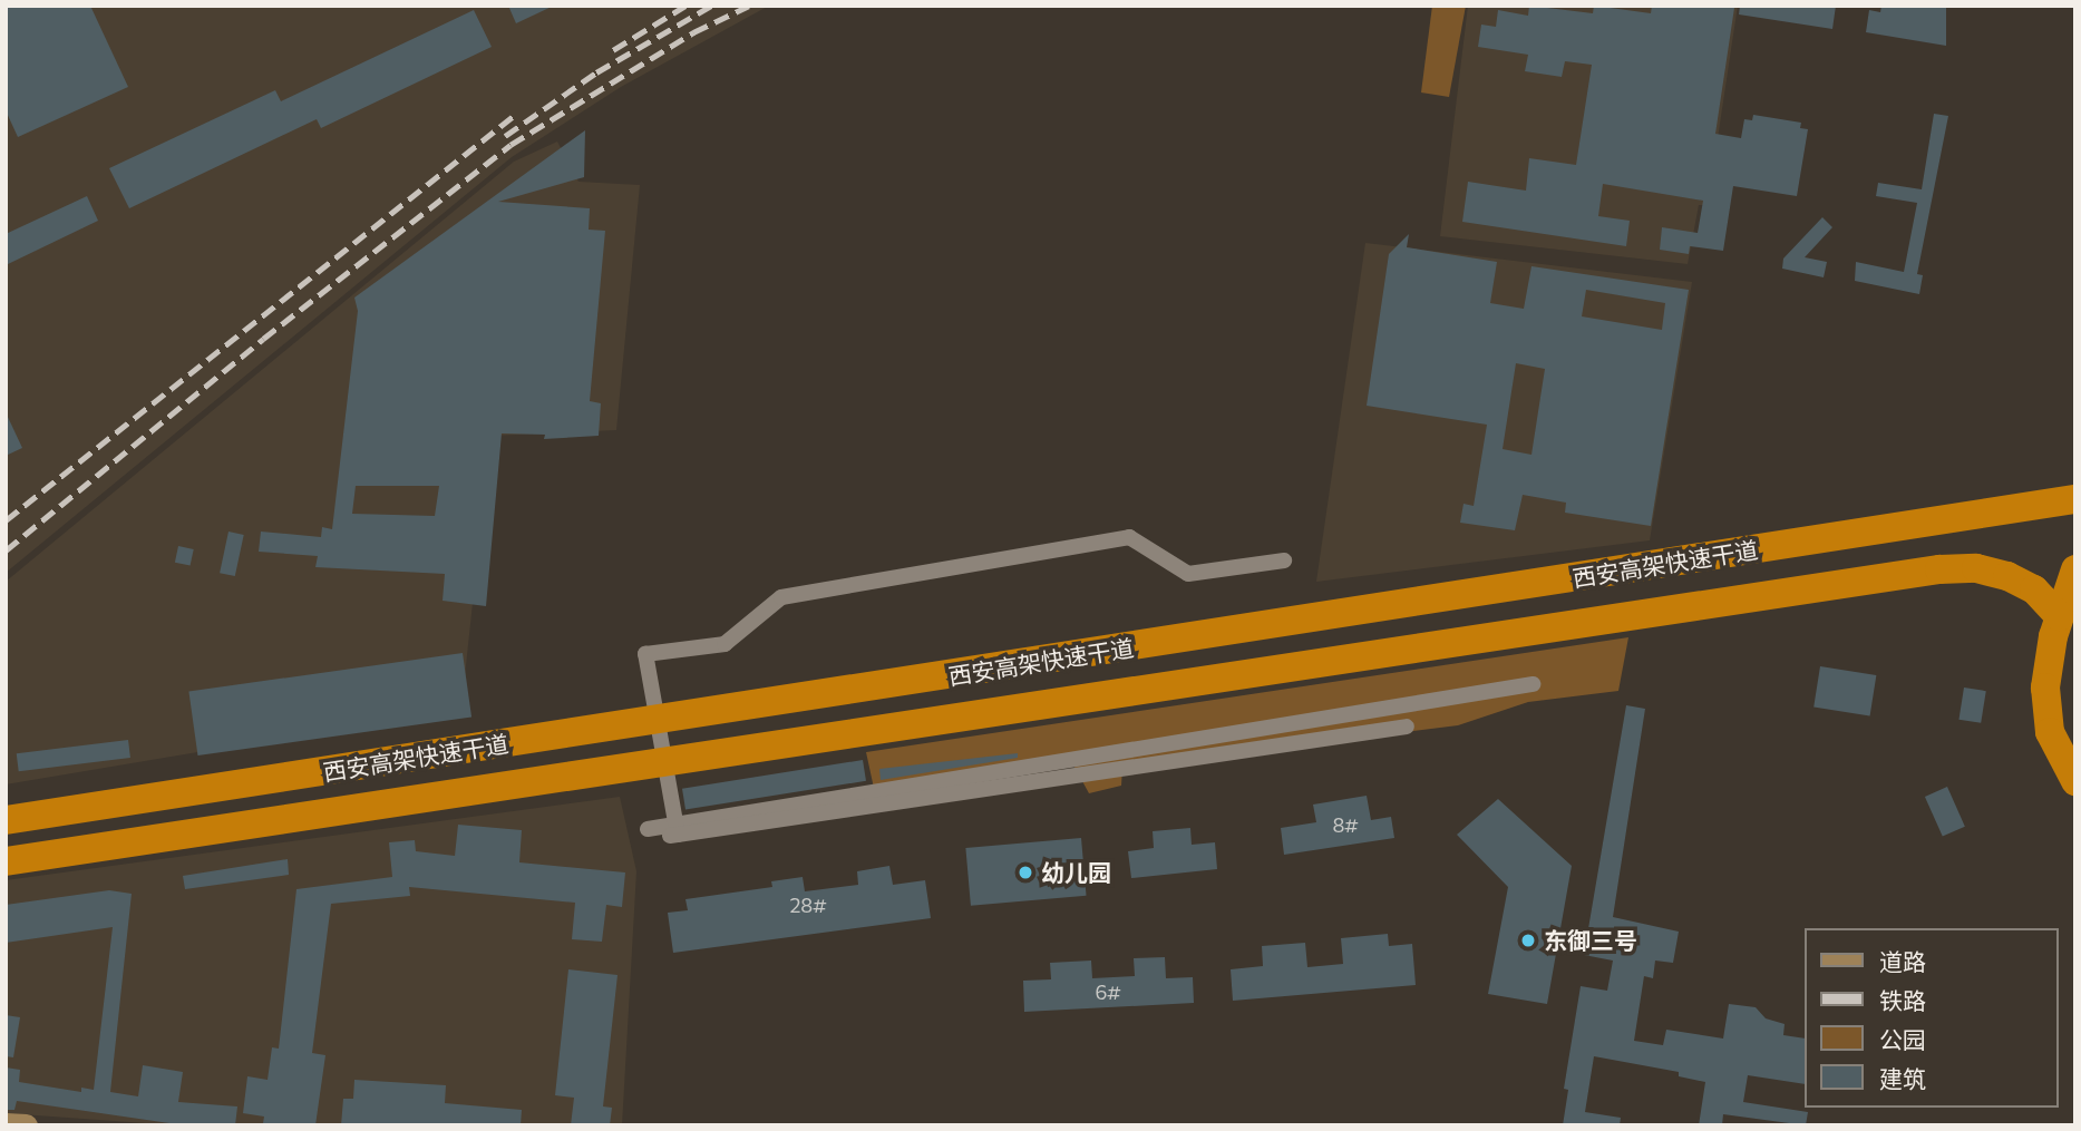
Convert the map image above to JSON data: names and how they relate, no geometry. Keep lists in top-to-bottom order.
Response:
{
  "streets": {
    "highway": ["西安高架快速干道"]
  },
  "places": ["幼儿园", "东御三号"],
  "house_numbers": ["8#", "28#", "6#"],
  "legend": [
    "道路",
    "铁路",
    "公园",
    "建筑"
  ]
}
